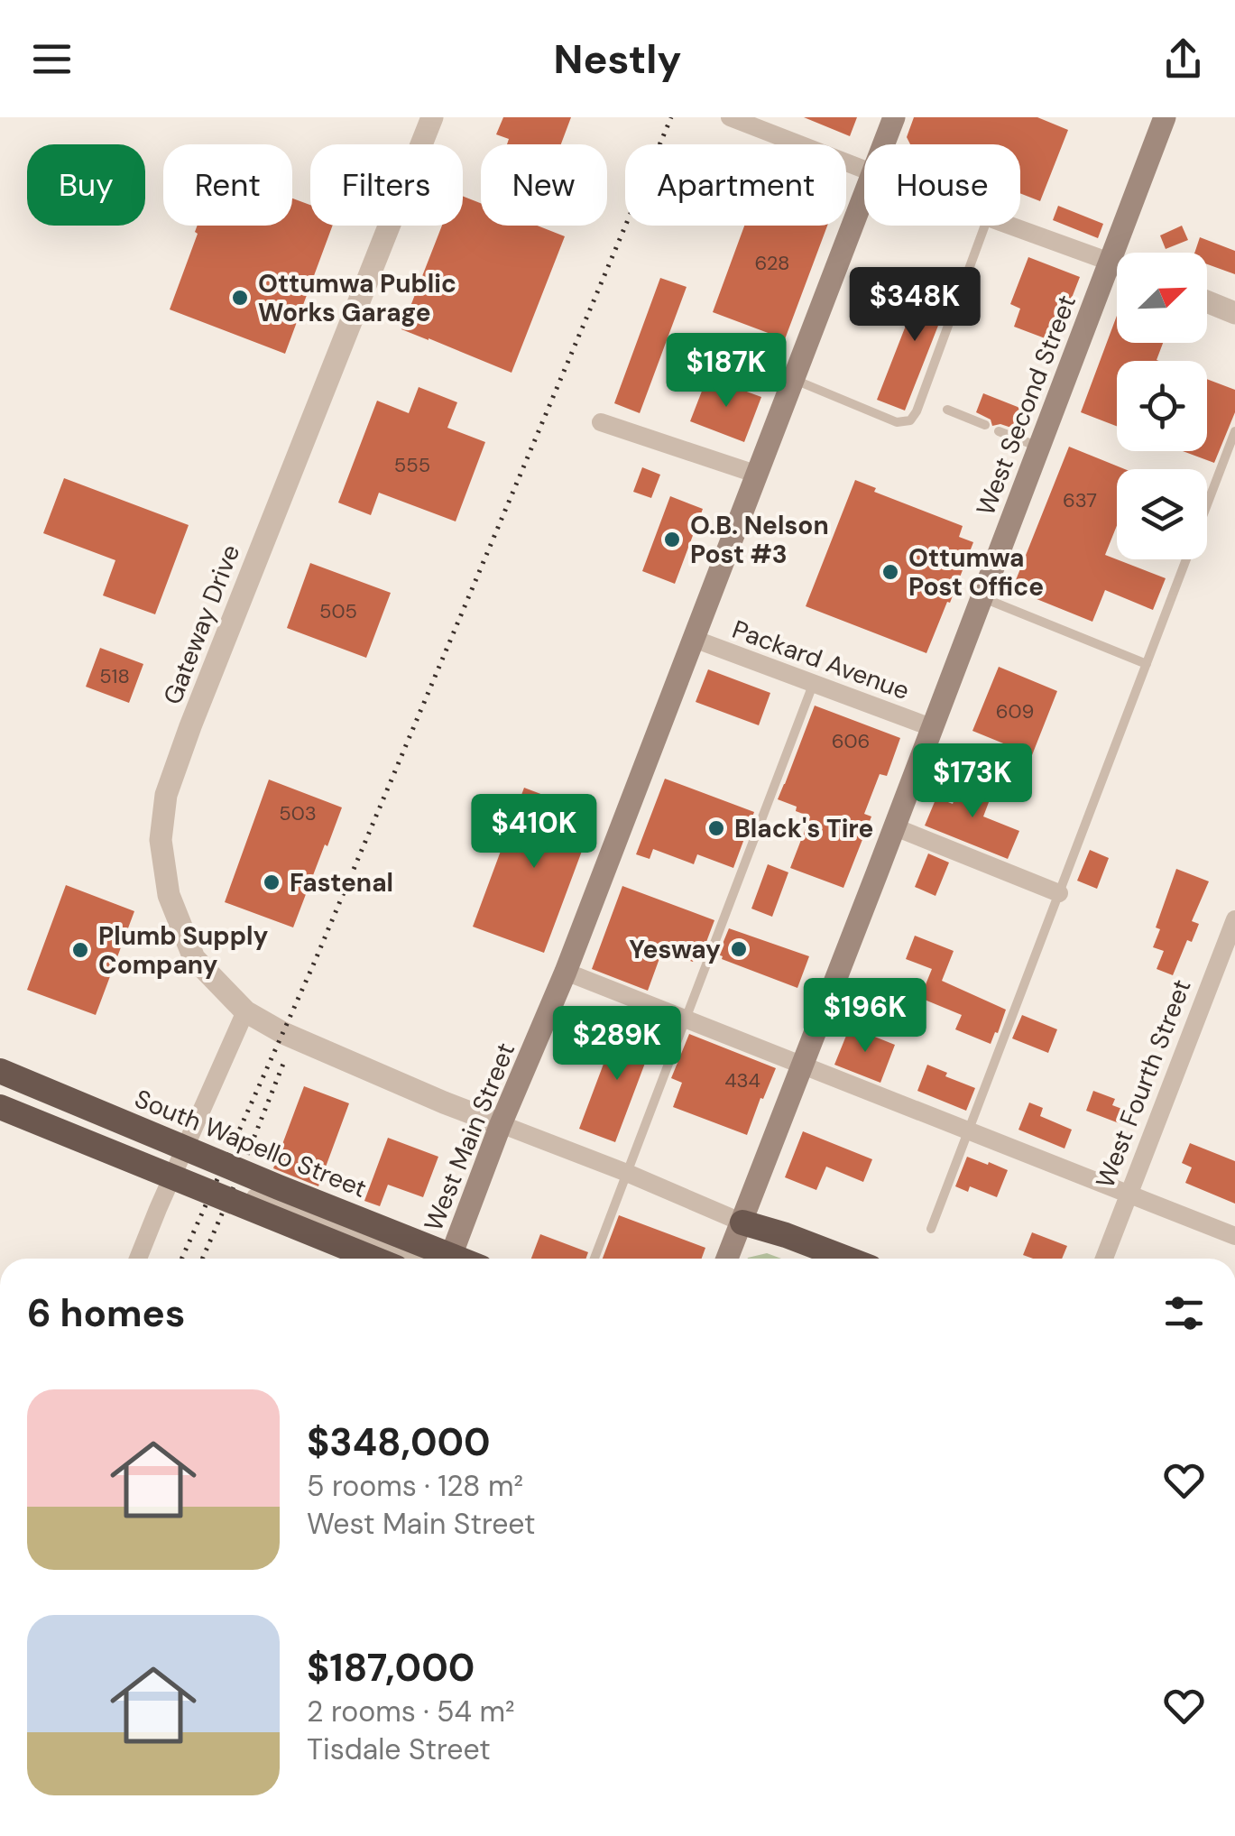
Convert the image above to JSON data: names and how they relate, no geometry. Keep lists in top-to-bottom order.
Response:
{
  "streets": {
    "highway": ["South Wapello Street"],
    "main road": ["West Second Street", "West Main Street"],
    "street": ["Gateway Drive", "Packard Avenue", "West Fourth Street"]
  },
  "crossings": [
    ["West Second Street", "Packard Avenue"],
    ["Gateway Drive", "West Main Street"],
    ["Packard Avenue", "West Main Street"]
  ],
  "places": [
    "Ottumwa Public Works Garage",
    "O.B. Nelson Post #3",
    "Ottumwa Post Office",
    "Black's Tire",
    "Fastenal",
    "Yesway",
    "Plumb Supply Company"
  ],
  "house_numbers": [
    "628",
    "555",
    "637",
    "505",
    "518",
    "609",
    "606",
    "503",
    "434"
  ],
  "north": "top right",
  "page": {
    "header": "Nestly",
    "chip": [
      "Buy",
      "Rent",
      "Filters",
      "New",
      "Apartment",
      "House"
    ],
    "price": [
      "$348K",
      "$187K",
      "$173K",
      "$410K",
      "$196K",
      "$289K"
    ],
    "heading": "6 homes",
    "list": [
      {
        "name": "$348,000",
        "note": "5 rooms · 128 m² · West Main Street"
      },
      {
        "name": "$187,000",
        "note": "2 rooms · 54 m² · Tisdale Street"
      }
    ]
  }
}
